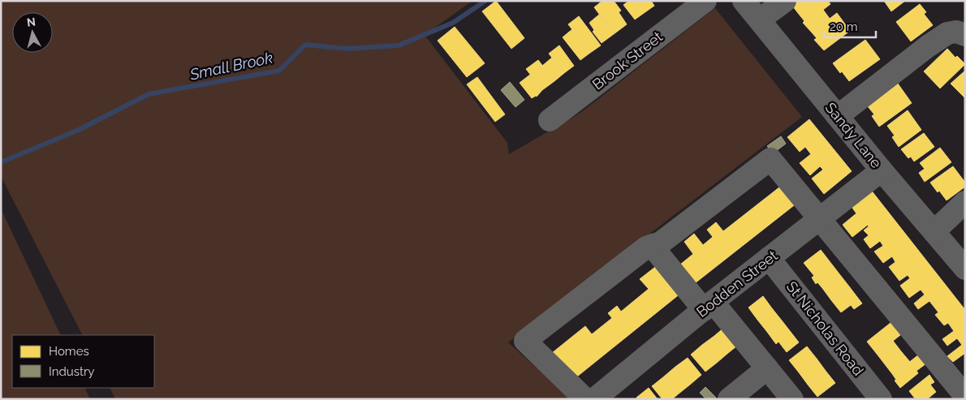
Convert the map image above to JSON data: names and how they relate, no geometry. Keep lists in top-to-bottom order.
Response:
{
  "streets": {
    "street": [
      "Brook Street",
      "Sandy Lane",
      "Bodden Street",
      "St Nicholas Road"
    ]
  },
  "crossings": [
    ["Sandy Lane", "Bodden Street"],
    ["Bodden Street", "St Nicholas Road"]
  ],
  "water": ["Small Brook"],
  "legend": ["Homes", "Industry"],
  "scale_bar": "20 m",
  "north": "top"
}
